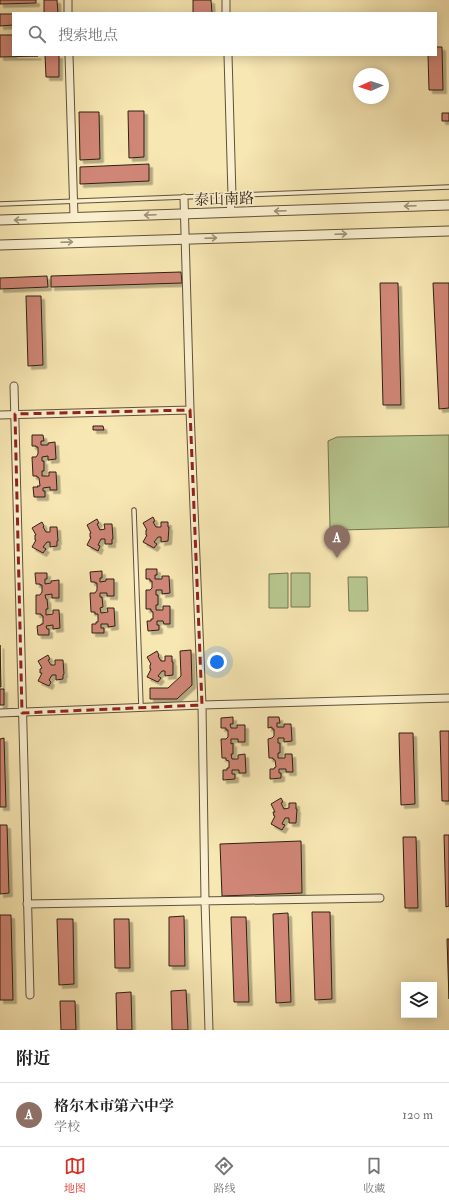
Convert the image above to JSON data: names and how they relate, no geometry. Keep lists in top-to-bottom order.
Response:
{
  "streets": {
    "street": ["泰山南路"]
  },
  "north": "left",
  "page": {
    "search": "搜索地点",
    "pins": "A",
    "heading": "附近",
    "list": [
      {
        "mark": "A",
        "name": "格尔木市第六中学",
        "note": "学校",
        "value": "120 m"
      }
    ],
    "nav": ["地图", "路线", "收藏"]
  }
}
